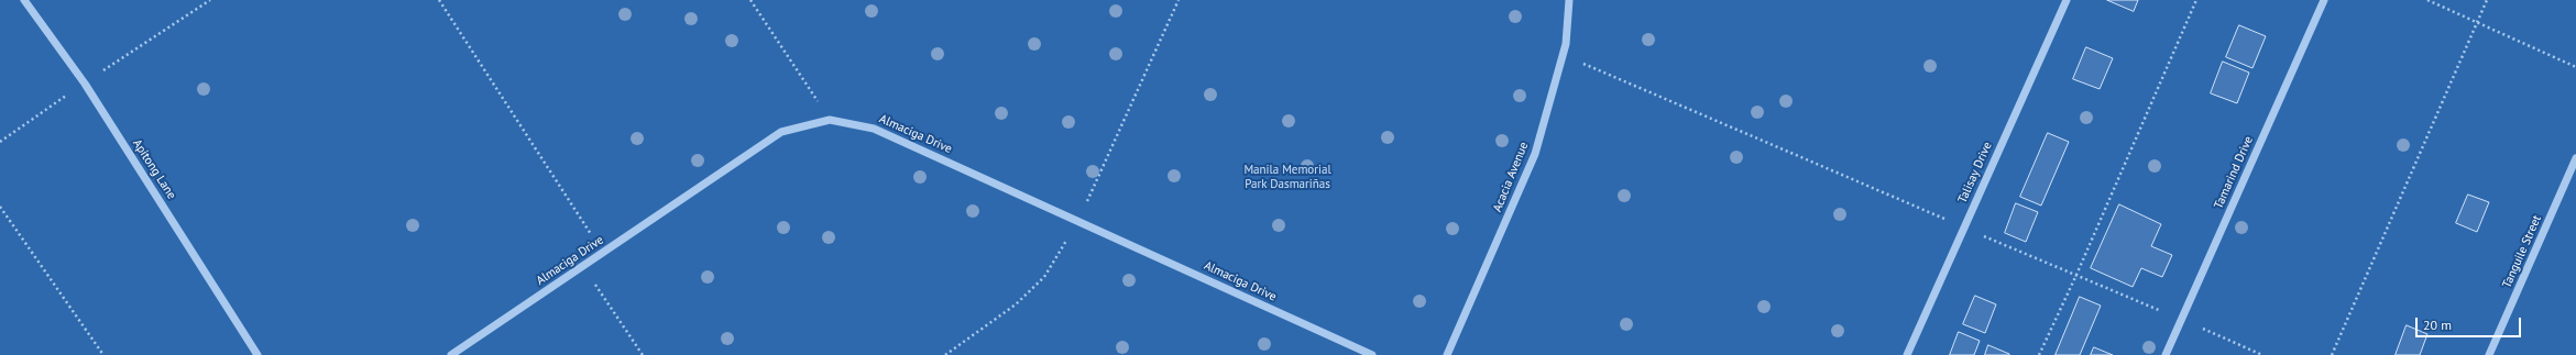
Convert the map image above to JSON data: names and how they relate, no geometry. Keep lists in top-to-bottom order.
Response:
{
  "streets": {
    "lane": [
      "Almaciga Drive",
      "Apitong Lane",
      "Talisay Drive",
      "Tamarind Drive",
      "Acacia Avenue",
      "Tanguile Street"
    ]
  },
  "parks": ["Manila Memorial Park Dasmariñas"],
  "scale_bar": "20 m"
}
